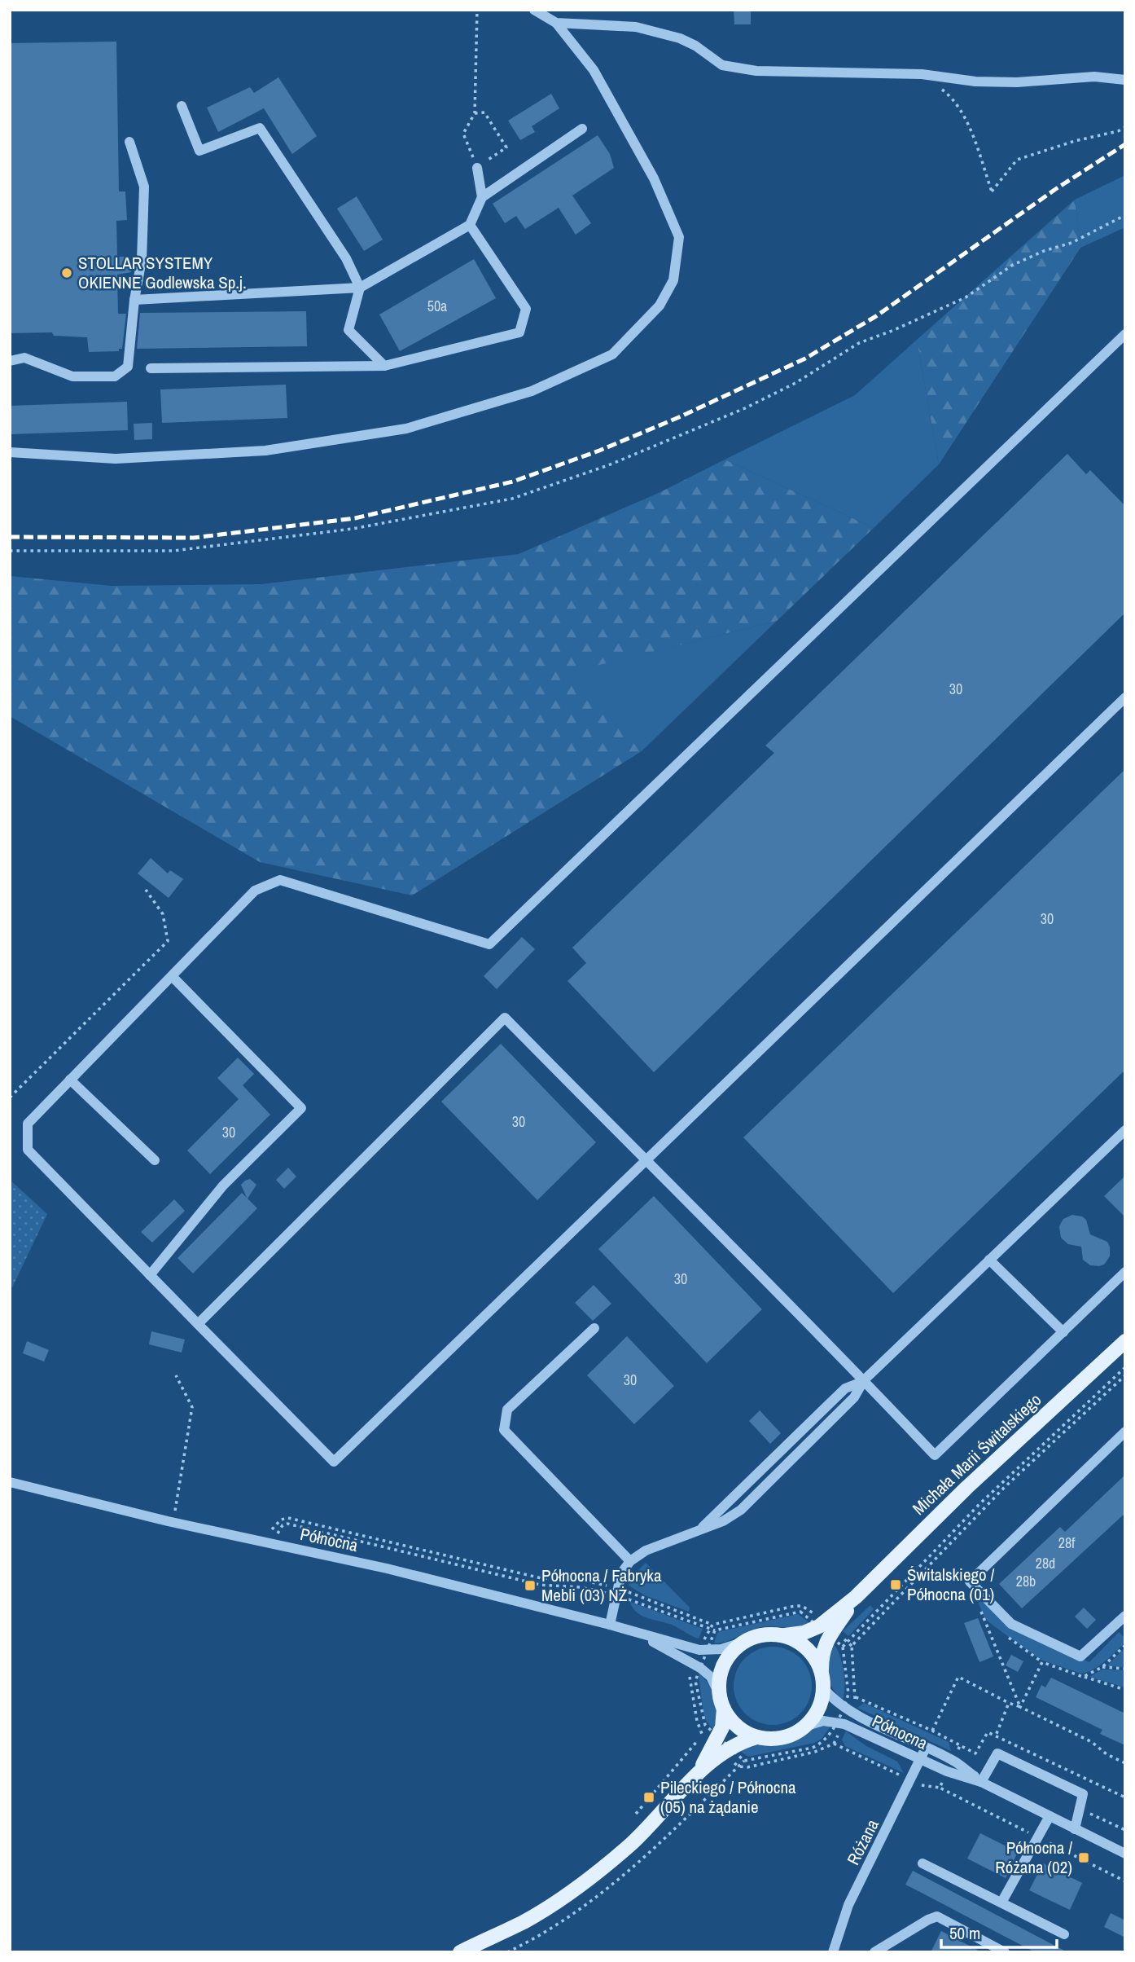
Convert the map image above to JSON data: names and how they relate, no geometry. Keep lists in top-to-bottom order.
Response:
{
  "streets": {
    "main road": ["Michała Marii Świtalskiego"],
    "street": ["Północna", "Różana"]
  },
  "crossings": [
    ["Michała Marii Świtalskiego", "Północna"],
    ["Północna", "Różana"]
  ],
  "places": {
    "other": ["STOLLAR SYSTEMY OKIENNE Godlewska Sp.j."],
    "transit": [
      "Świtalskiego / Północna (01)",
      "Północna / Fabryka Mebli (03) NŻ",
      "Pileckiego / Północna (05) na żądanie",
      "Północna / Różana (02)"
    ]
  },
  "house_numbers": [
    "50a",
    "30",
    "30",
    "30",
    "30",
    "30",
    "30",
    "28f",
    "28d",
    "28b"
  ],
  "scale_bar": "50 m"
}
